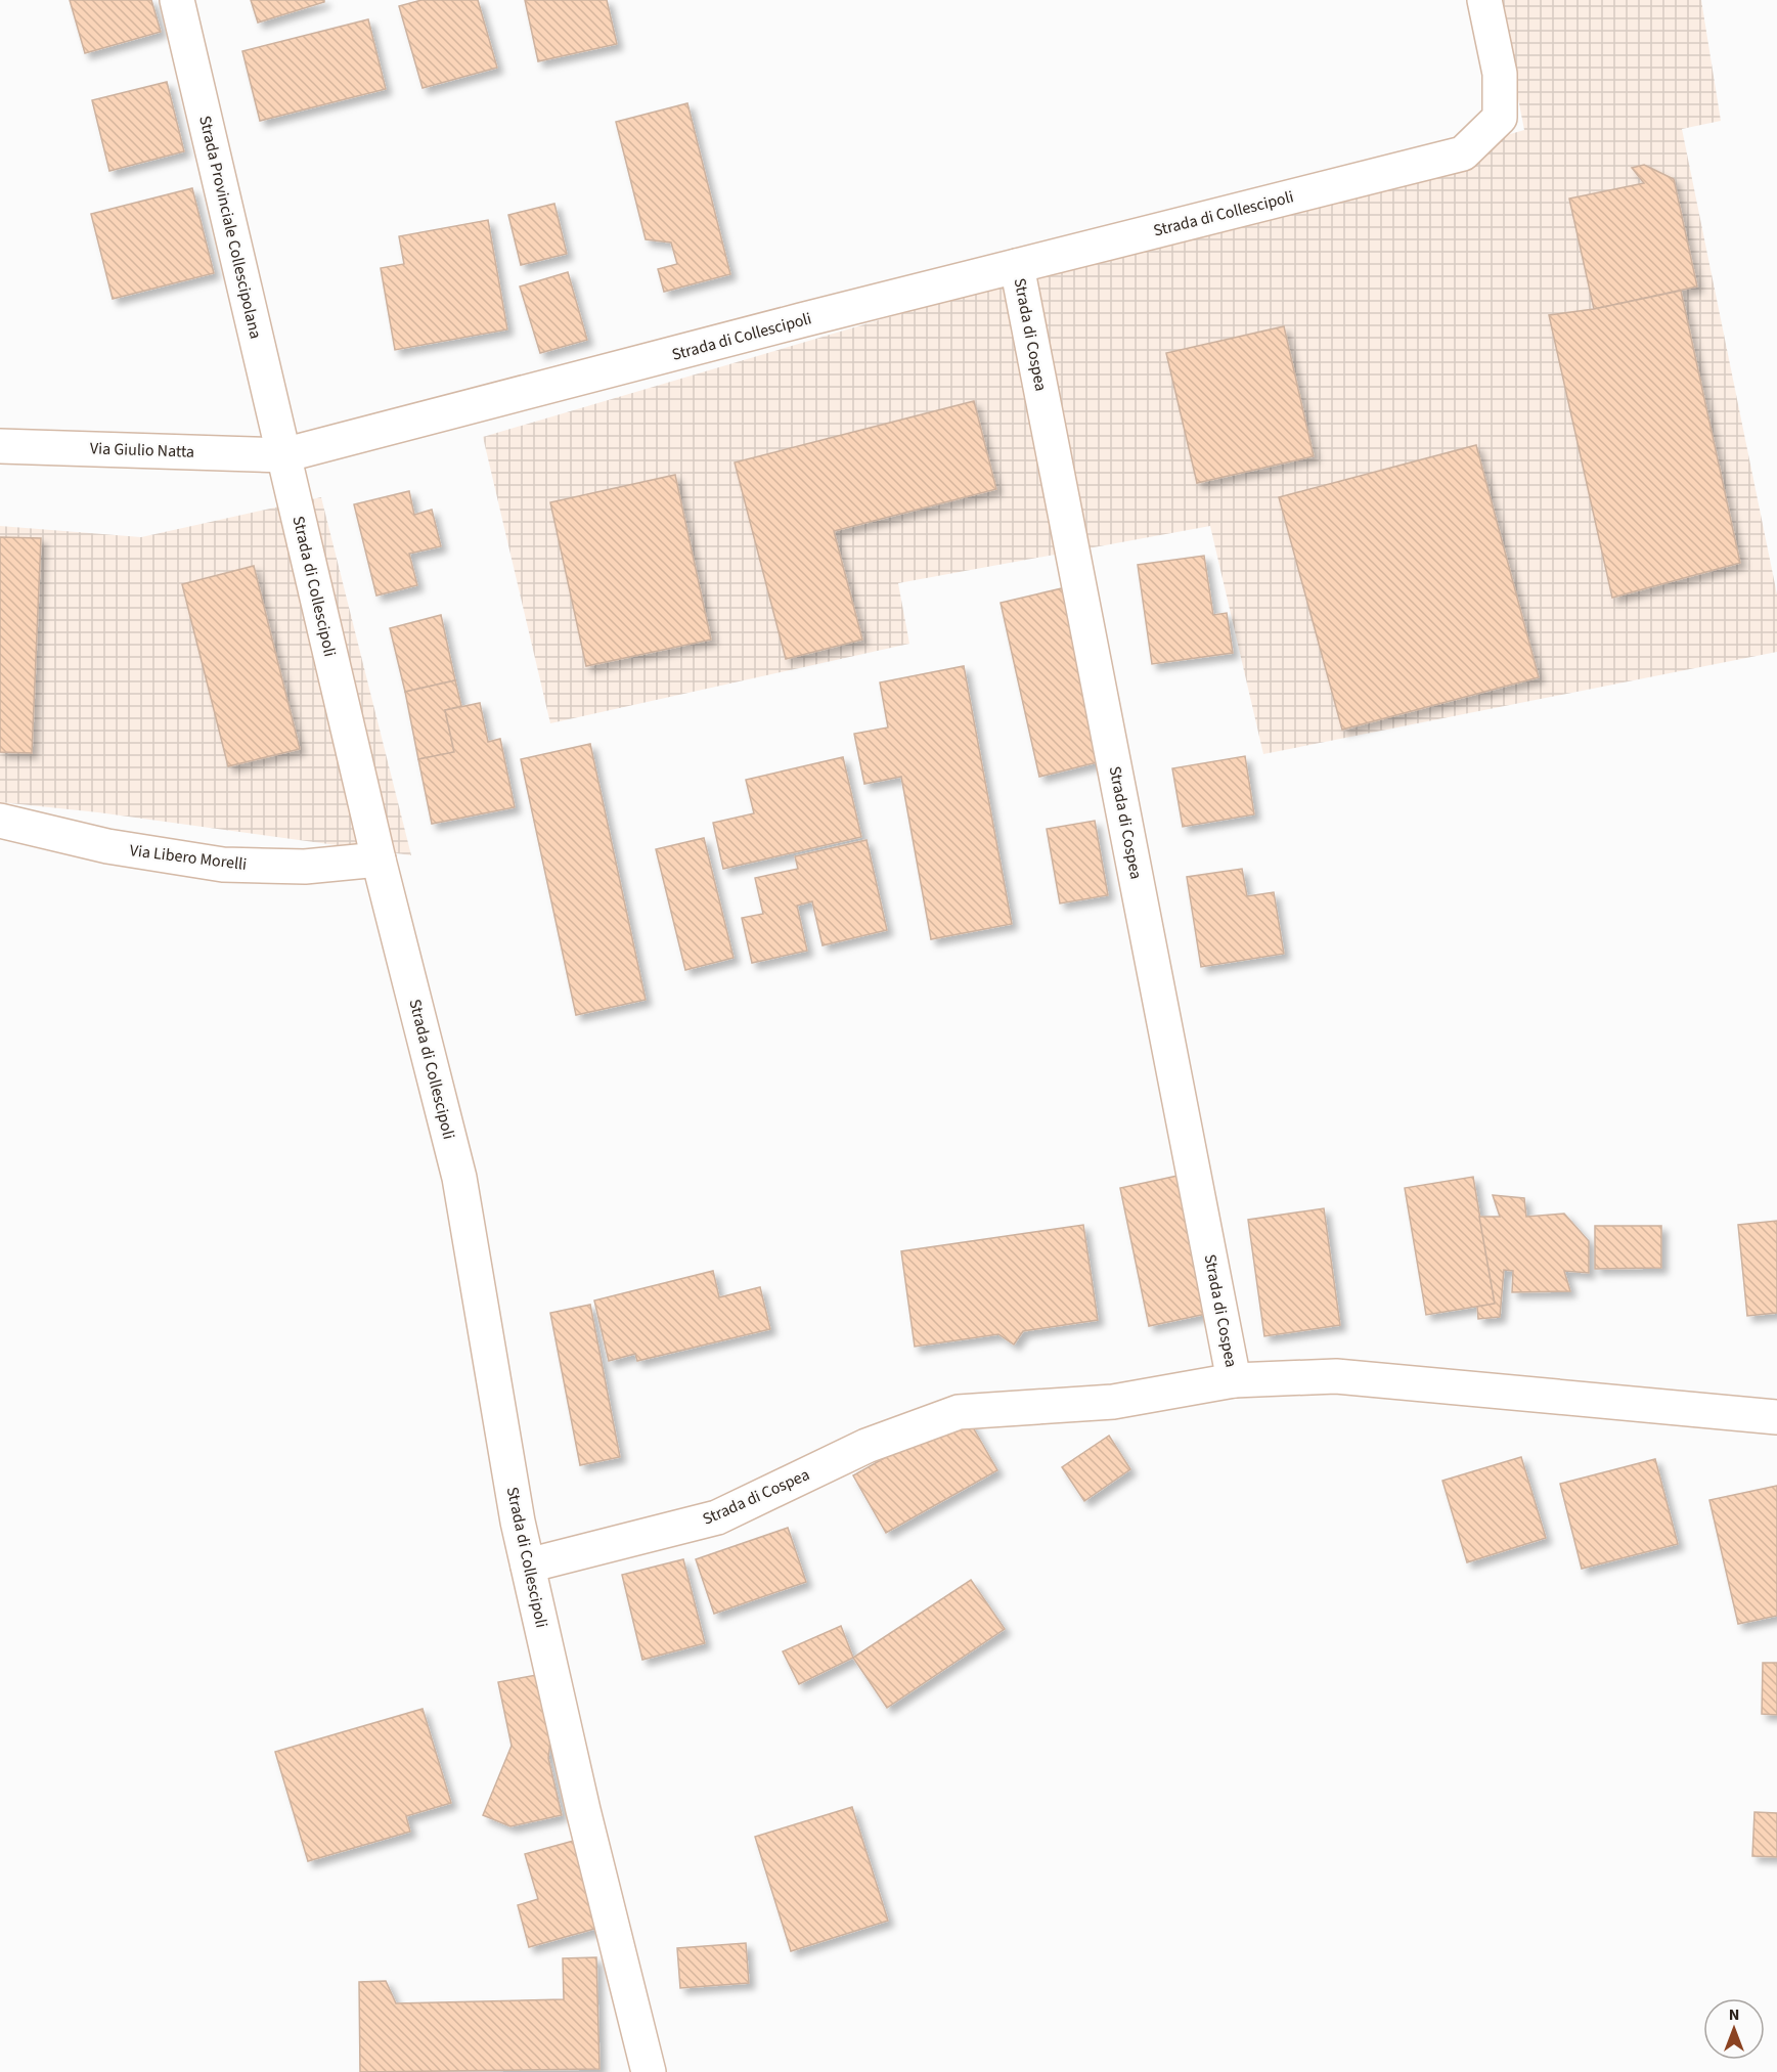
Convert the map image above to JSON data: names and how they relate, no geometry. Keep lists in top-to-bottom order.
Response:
{
  "streets": {
    "street": [
      "Strada di Collescipoli",
      "Strada Provinciale Collescipolana",
      "Strada di Cospea",
      "Via Giulio Natta",
      "Via Libero Morelli"
    ]
  },
  "crossings": [
    ["Strada di Collescipoli", "Strada Provinciale Collescipolana"],
    ["Strada di Collescipoli", "Strada di Cospea"],
    ["Strada di Collescipoli", "Via Giulio Natta"],
    ["Strada di Collescipoli", "Via Libero Morelli"],
    ["Strada Provinciale Collescipolana", "Via Giulio Natta"]
  ],
  "north": "top"
}
